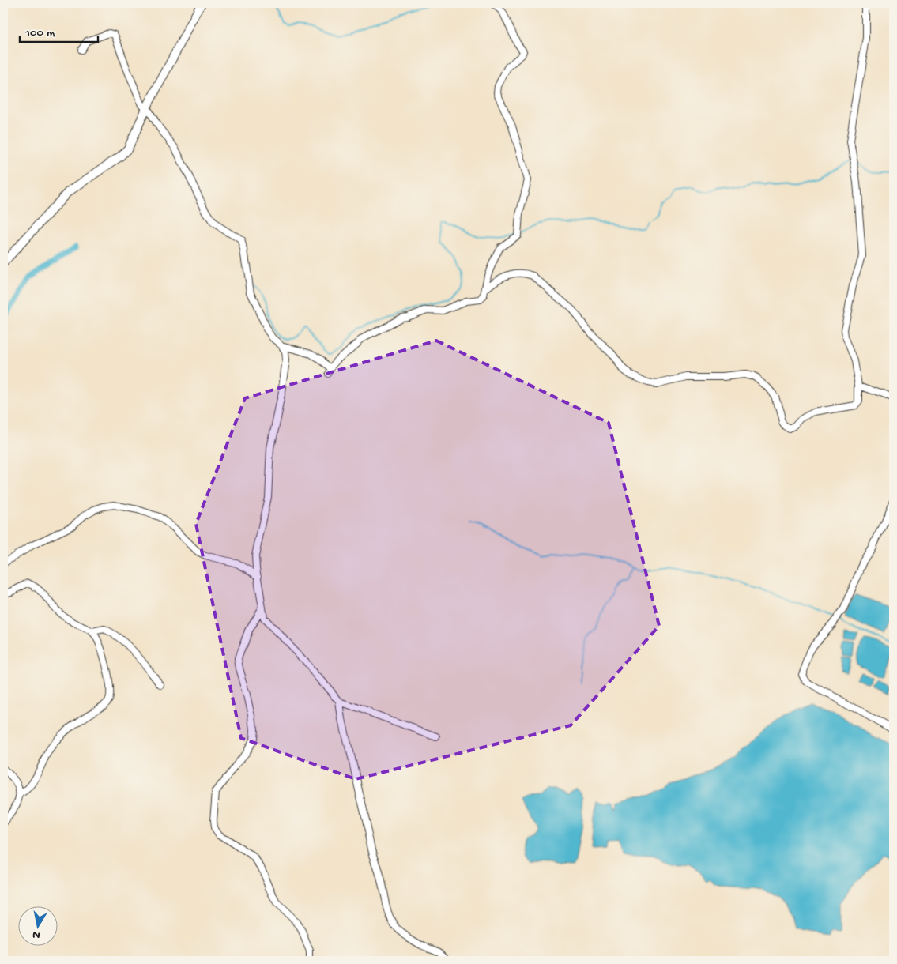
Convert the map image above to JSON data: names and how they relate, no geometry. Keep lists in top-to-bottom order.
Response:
{
  "scale_bar": "100 m",
  "north": "bottom"
}
